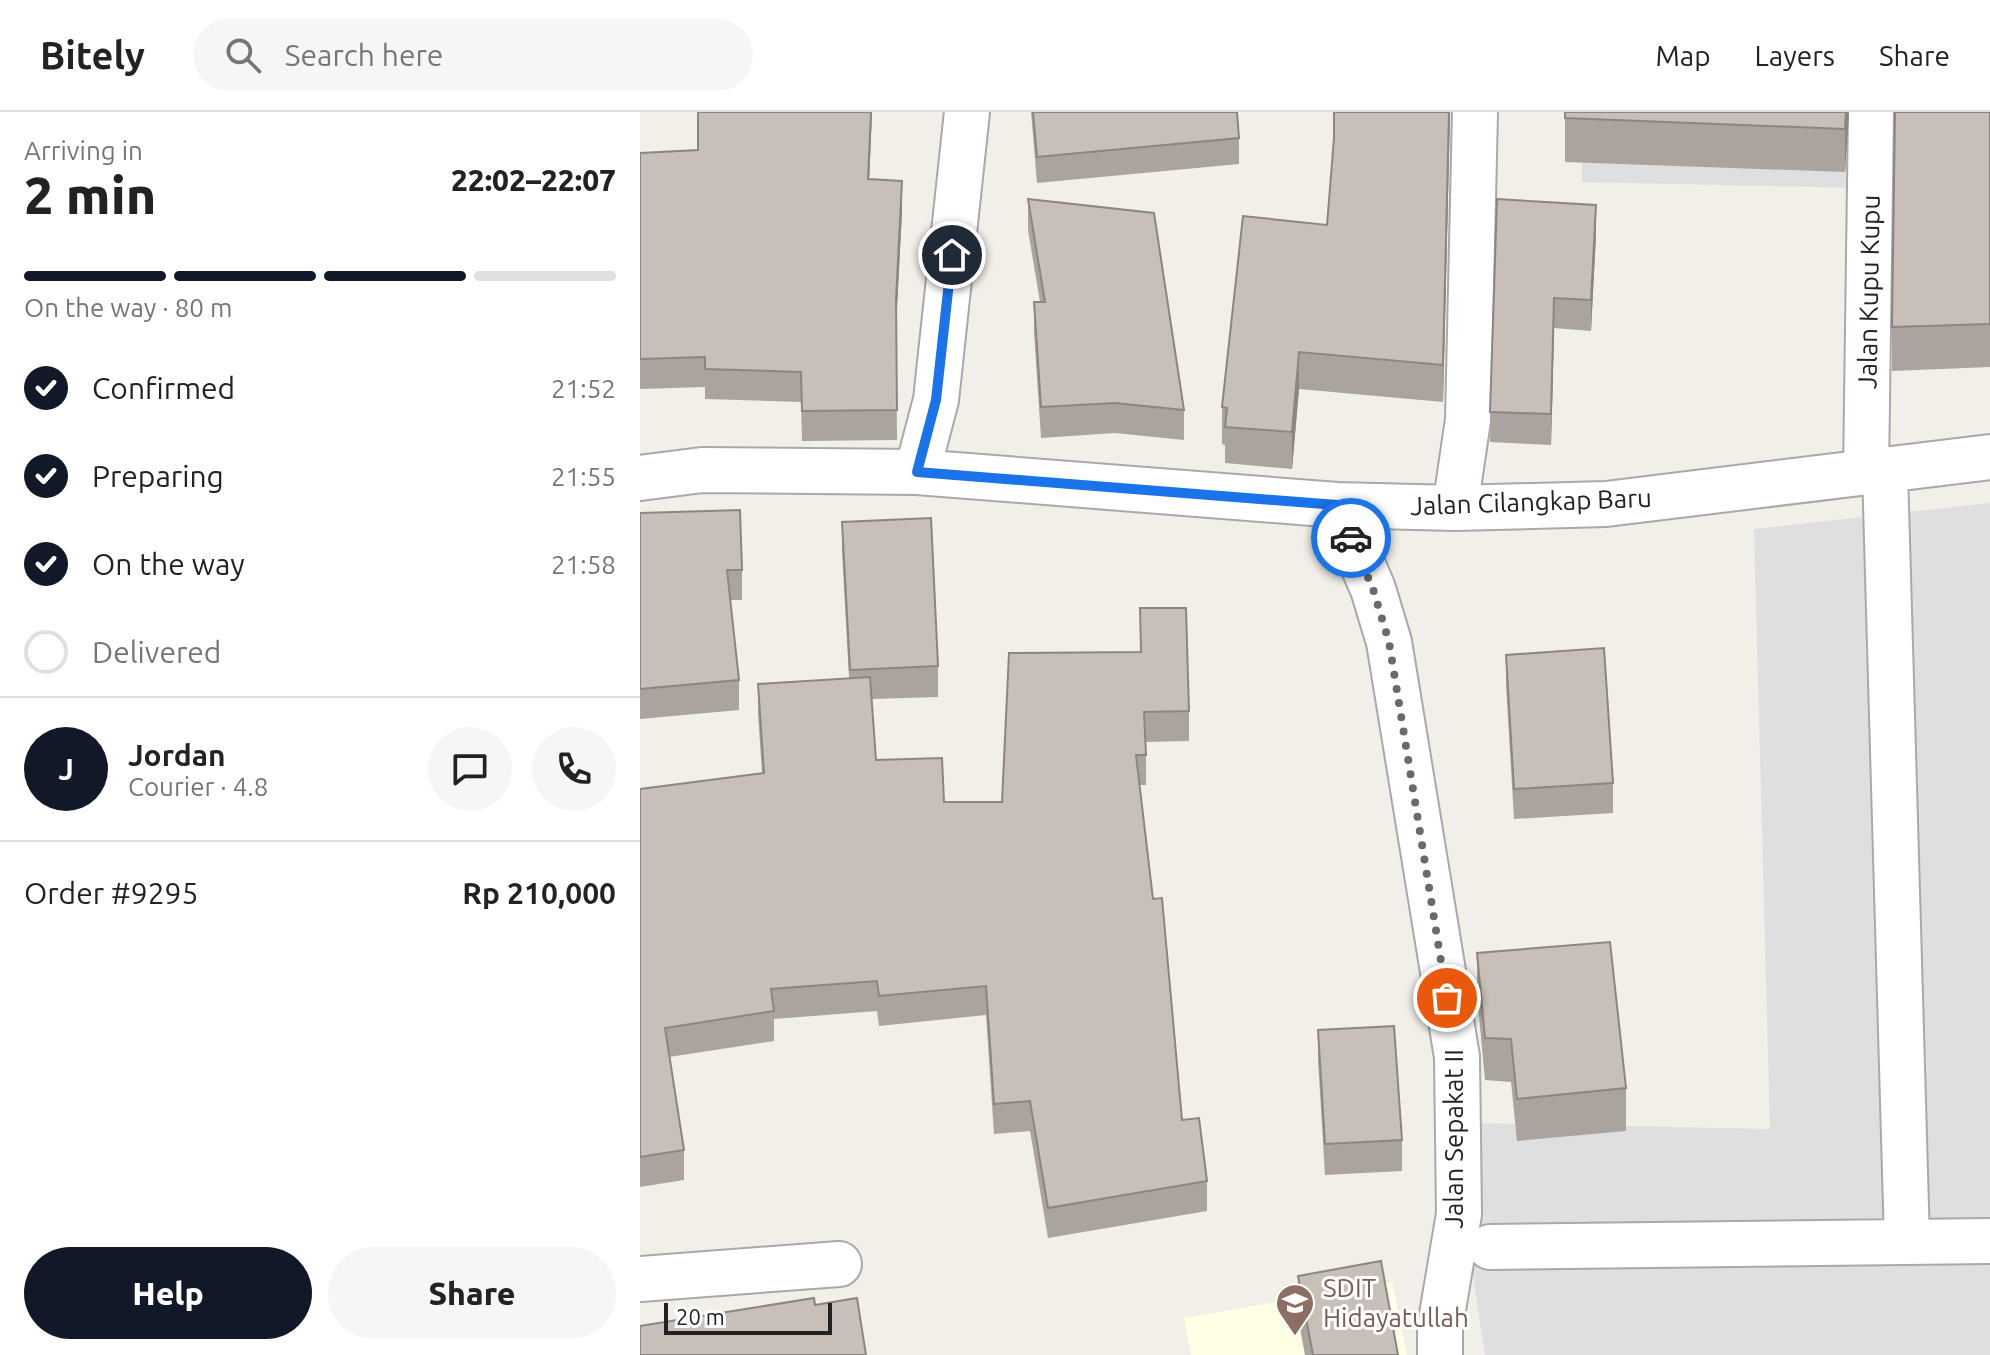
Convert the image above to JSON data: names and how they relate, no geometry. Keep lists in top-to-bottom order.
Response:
{
  "streets": {
    "street": ["Jalan Kupu Kupu", "Jalan Cilangkap Baru", "Jalan Sepakat II"]
  },
  "crossings": [
    ["Jalan Kupu Kupu", "Jalan Cilangkap Baru"],
    ["Jalan Cilangkap Baru", "Jalan Sepakat II"]
  ],
  "places": {
    "school or university": ["SDIT Hidayatullah"]
  },
  "scale_bar": "20 m",
  "page": {
    "header": "Bitely",
    "search": "Search here",
    "nav": ["Map", "Layers", "Share"],
    "heading": ["2 min", "Arriving in", "22:02–22:07"],
    "panel": [
      "Jordan",
      "Courier · 4.8",
      "Order #9295",
      "Rp 210,000"
    ],
    "bar": "On the way · 80 m",
    "list": [
      ["Confirmed", "21:52"],
      ["Preparing", "21:55"],
      ["On the way", "21:58"],
      "Delivered"
    ],
    "round": "J",
    "buttons": ["Help", "Share"],
    "scale": "20 m"
  }
}
